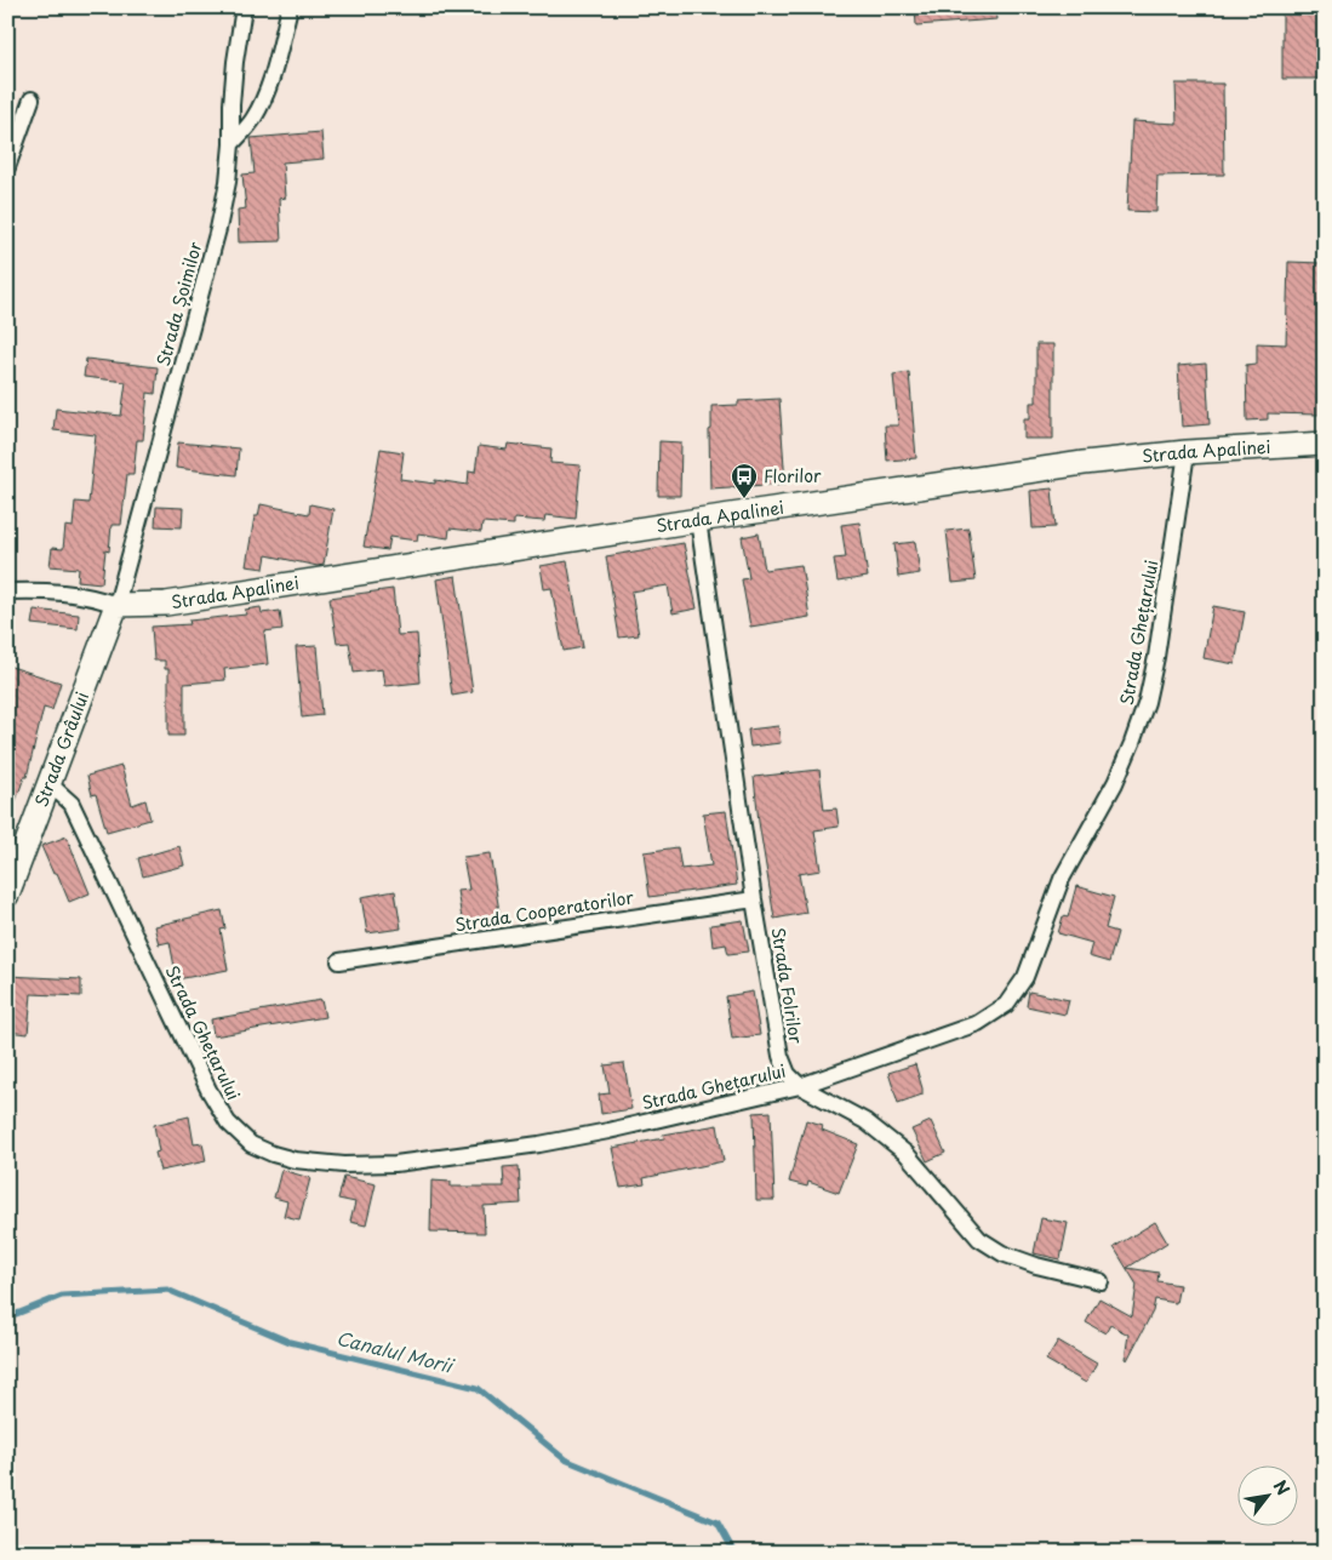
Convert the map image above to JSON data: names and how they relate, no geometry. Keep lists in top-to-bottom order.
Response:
{
  "streets": {
    "street": [
      "Strada Șoimilor",
      "Strada Apalinei",
      "Strada Ghețarului",
      "Strada Grâului",
      "Strada Cooperatorilor",
      "Strada Folrilor"
    ]
  },
  "crossings": [
    ["Strada Șoimilor", "Strada Apalinei"],
    ["Strada Șoimilor", "Strada Grâului"],
    ["Strada Apalinei", "Strada Ghețarului"],
    ["Strada Apalinei", "Strada Grâului"],
    ["Strada Apalinei", "Strada Folrilor"],
    ["Strada Ghețarului", "Strada Grâului"],
    ["Strada Ghețarului", "Strada Folrilor"],
    ["Strada Cooperatorilor", "Strada Folrilor"]
  ],
  "water": ["Canalul Morii"],
  "places": {
    "bus stop": ["Florilor"]
  },
  "north": "top right"
}
